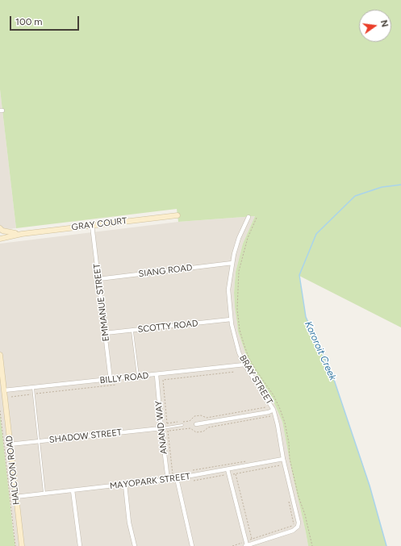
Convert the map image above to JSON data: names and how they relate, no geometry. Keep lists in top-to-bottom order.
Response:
{
  "streets": {
    "street": [
      "GRAY COURT",
      "SIANG ROAD",
      "EMMANUE STREET",
      "SCOTTY ROAD",
      "BILLY ROAD",
      "BRAY STREET",
      "ANAND WAY",
      "SHADOW STREET",
      "HALCYON ROAD",
      "MAYOPARK STREET"
    ]
  },
  "crossings": [
    ["GRAY COURT", "EMMANUE STREET"],
    ["SIANG ROAD", "EMMANUE STREET"],
    ["SIANG ROAD", "BRAY STREET"],
    ["EMMANUE STREET", "SCOTTY ROAD"],
    ["EMMANUE STREET", "BILLY ROAD"],
    ["SCOTTY ROAD", "BRAY STREET"],
    ["BILLY ROAD", "BRAY STREET"],
    ["BILLY ROAD", "ANAND WAY"],
    ["BILLY ROAD", "HALCYON ROAD"],
    ["BRAY STREET", "MAYOPARK STREET"],
    ["ANAND WAY", "SHADOW STREET"],
    ["ANAND WAY", "MAYOPARK STREET"],
    ["SHADOW STREET", "HALCYON ROAD"],
    ["HALCYON ROAD", "MAYOPARK STREET"]
  ],
  "water": ["Kororoit Creek"],
  "scale_bar": "100 m",
  "north": "right"
}
